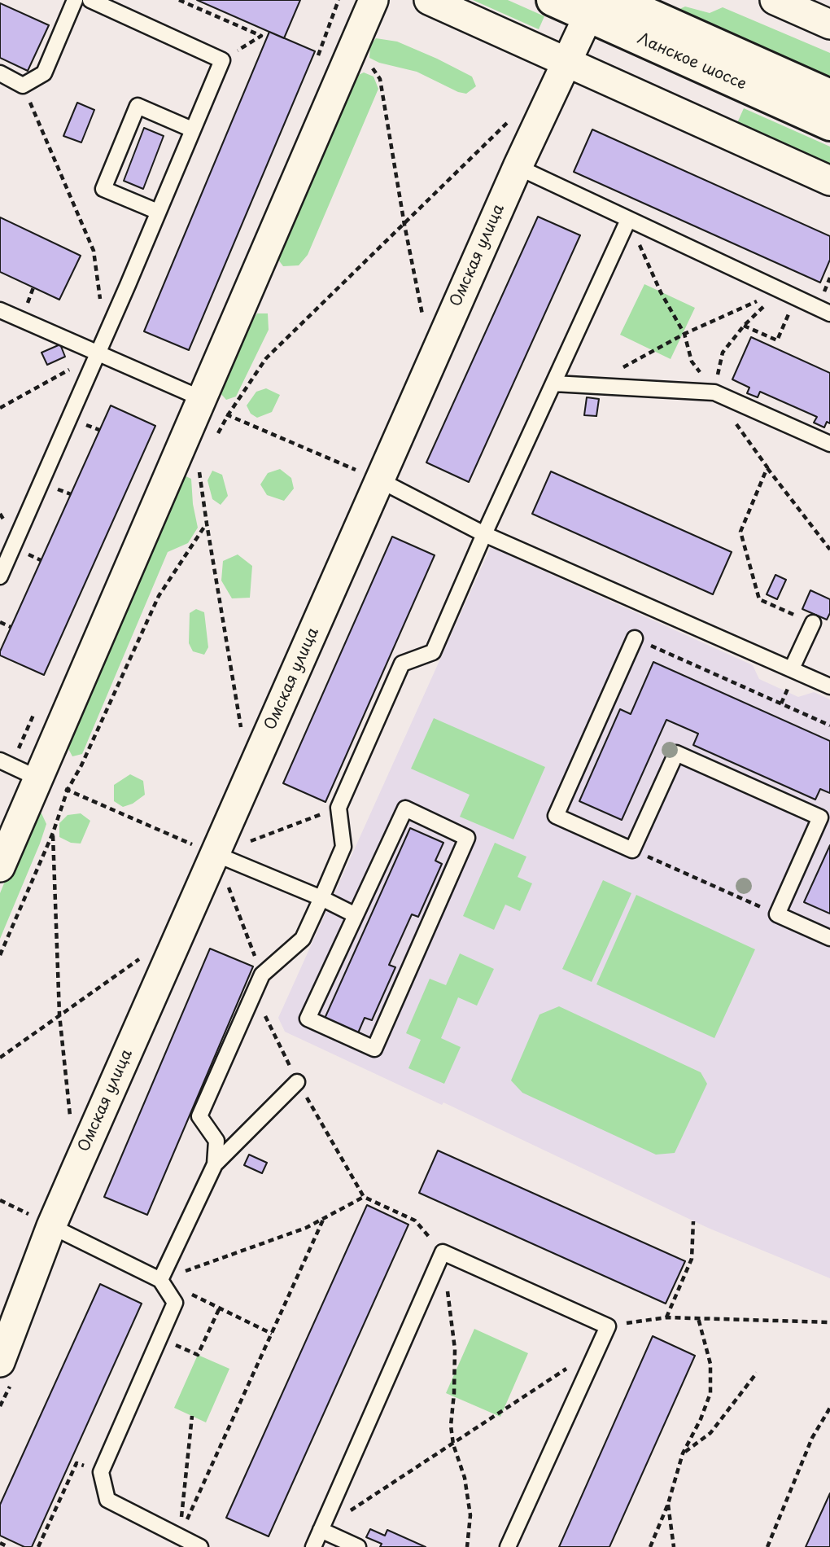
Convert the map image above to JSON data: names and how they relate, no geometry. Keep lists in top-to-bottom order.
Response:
{
  "streets": {
    "main road": ["Ланское шоссе"],
    "street": ["Омская улица"]
  },
  "crossings": [
    ["Ланское шоссе", "Омская улица"]
  ]
}
